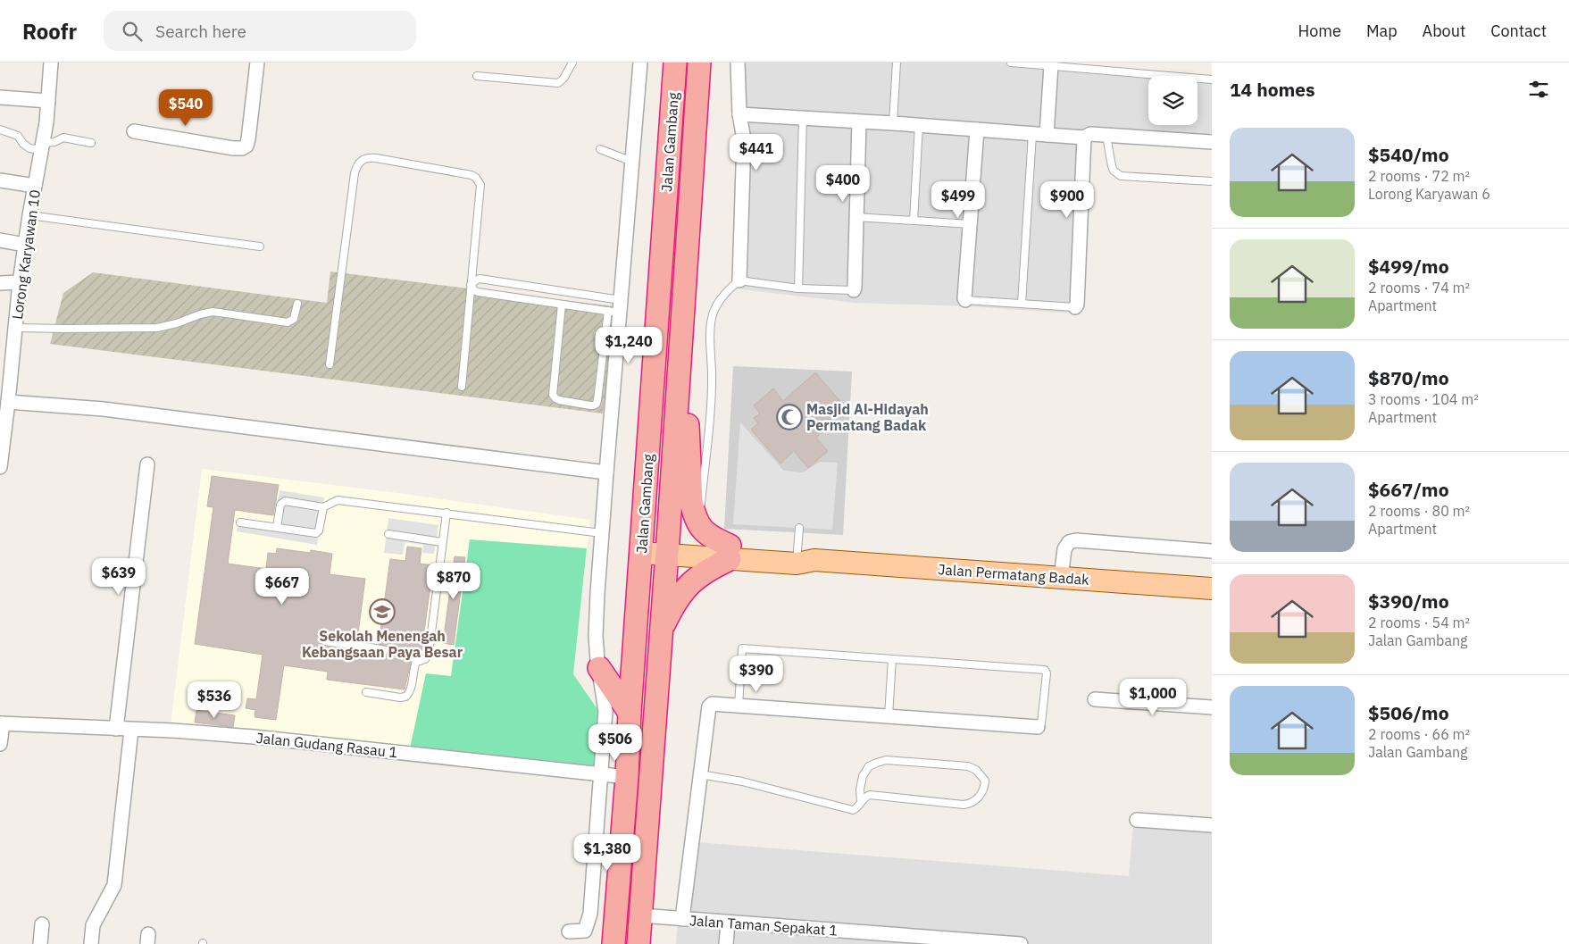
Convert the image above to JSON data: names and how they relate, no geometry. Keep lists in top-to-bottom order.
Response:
{
  "streets": {
    "highway": ["Jalan Gambang"],
    "main road": ["Jalan Permatang Badak"],
    "street": ["Lorong Karyawan 10", "Jalan Gudang Rasau 1", "Jalan Taman Sepakat 1"]
  },
  "crossings": [
    ["Jalan Gambang", "Jalan Permatang Badak"],
    ["Jalan Gambang", "Jalan Gudang Rasau 1"],
    ["Jalan Gambang", "Jalan Taman Sepakat 1"]
  ],
  "places": {
    "mosque": ["Masjid Al-Hidayah Permatang Badak"],
    "school or university": ["Sekolah Menengah Kebangsaan Paya Besar"]
  },
  "page": {
    "header": "Roofr",
    "search": "Search here",
    "nav": [
      "Home",
      "Map",
      "About",
      "Contact"
    ],
    "heading": "14 homes",
    "price": [
      "$540",
      "$441",
      "$400",
      "$499",
      "$900",
      "$1,240",
      "$639",
      "$870",
      "$667",
      "$390",
      "$1,000",
      "$536",
      "$506",
      "$1,380"
    ],
    "list": [
      {
        "name": "$540/mo",
        "note": "2 rooms · 72 m² · Lorong Karyawan 6"
      },
      {
        "name": "$499/mo",
        "note": "2 rooms · 74 m² · Apartment"
      },
      {
        "name": "$870/mo",
        "note": "3 rooms · 104 m² · Apartment"
      },
      {
        "name": "$667/mo",
        "note": "2 rooms · 80 m² · Apartment"
      },
      {
        "name": "$390/mo",
        "note": "2 rooms · 54 m² · Jalan Gambang"
      },
      {
        "name": "$506/mo",
        "note": "2 rooms · 66 m² · Jalan Gambang"
      }
    ]
  }
}
